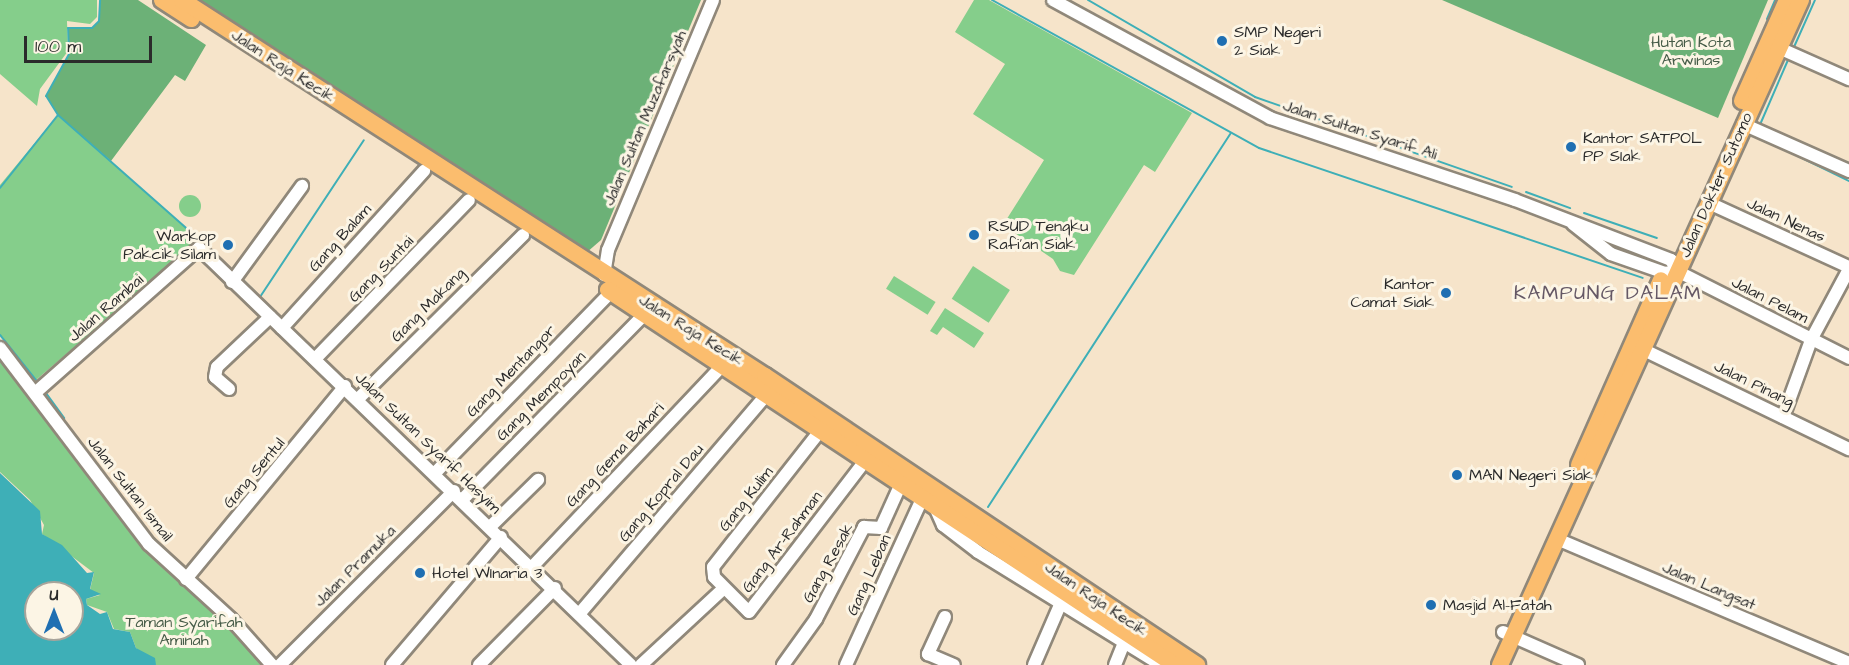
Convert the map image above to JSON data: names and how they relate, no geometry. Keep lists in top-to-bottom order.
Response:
{
  "streets": {
    "main road": ["Jalan Raja Kecik", "Jalan Dokter Sutomo"],
    "street": [
      "Jalan Sultan Muzafarsyah",
      "Jalan Sultan Syarif Ali",
      "Jalan Nenas",
      "Gang Balam",
      "Gang Suntai",
      "Jalan Pelam",
      "Gang Makang",
      "Jalan Rambai",
      "Gang Mentangor",
      "Jalan Pinang",
      "Gang Mempoyan",
      "Jalan Sultan Syarif Hasyim",
      "Gang Gema Bahari",
      "Gang Sentul",
      "Jalan Sultan Ismail",
      "Gang Kopral Dau",
      "Gang Kulim",
      "Gang Ar-Rahman",
      "Gang Resak",
      "Jalan Pramuka",
      "Gang Leban",
      "Jalan Langsat"
    ]
  },
  "crossings": [
    ["Jalan Raja Kecik", "Jalan Sultan Muzafarsyah"],
    ["Jalan Raja Kecik", "Gang Balam"],
    ["Jalan Raja Kecik", "Gang Suntai"],
    ["Jalan Raja Kecik", "Gang Makang"],
    ["Jalan Raja Kecik", "Gang Mentangor"],
    ["Jalan Raja Kecik", "Gang Mempoyan"],
    ["Jalan Raja Kecik", "Gang Gema Bahari"],
    ["Jalan Raja Kecik", "Gang Kopral Dau"],
    ["Jalan Raja Kecik", "Gang Kulim"],
    ["Jalan Raja Kecik", "Gang Ar-Rahman"],
    ["Jalan Raja Kecik", "Gang Resak"],
    ["Jalan Raja Kecik", "Gang Leban"],
    ["Jalan Sultan Syarif Ali", "Jalan Pelam"],
    ["Jalan Dokter Sutomo", "Jalan Nenas"],
    ["Jalan Dokter Sutomo", "Jalan Pelam"],
    ["Jalan Dokter Sutomo", "Jalan Pinang"],
    ["Jalan Dokter Sutomo", "Jalan Langsat"],
    ["Gang Balam", "Jalan Sultan Syarif Hasyim"],
    ["Gang Suntai", "Jalan Sultan Syarif Hasyim"],
    ["Gang Makang", "Jalan Sultan Syarif Hasyim"],
    ["Jalan Rambai", "Jalan Sultan Syarif Hasyim"],
    ["Jalan Rambai", "Jalan Sultan Ismail"],
    ["Gang Mentangor", "Jalan Sultan Syarif Hasyim"],
    ["Gang Mempoyan", "Jalan Sultan Syarif Hasyim"],
    ["Gang Mempoyan", "Jalan Pramuka"],
    ["Jalan Sultan Syarif Hasyim", "Gang Gema Bahari"],
    ["Jalan Sultan Syarif Hasyim", "Gang Sentul"],
    ["Jalan Sultan Syarif Hasyim", "Gang Kopral Dau"],
    ["Jalan Sultan Syarif Hasyim", "Jalan Pramuka"],
    ["Gang Sentul", "Jalan Sultan Ismail"],
    ["Gang Kulim", "Gang Ar-Rahman"]
  ],
  "districts": ["KAMPUNG DALAM"],
  "parks": ["Hutan Kota Arwinas", "Taman Syarifah Aminah"],
  "places": [
    "SMP Negeri 2 Siak",
    "Kantor SATPOL PP SIak",
    "RSUD Tengku Rafi'an Siak",
    "Warkop Pakcik Silam",
    "Kantor Camat Siak",
    "MAN Negeri Siak",
    "Hotel WInaria 3",
    "Masjid Al-Fatah"
  ],
  "scale_bar": "100 m",
  "north": "top"
}
